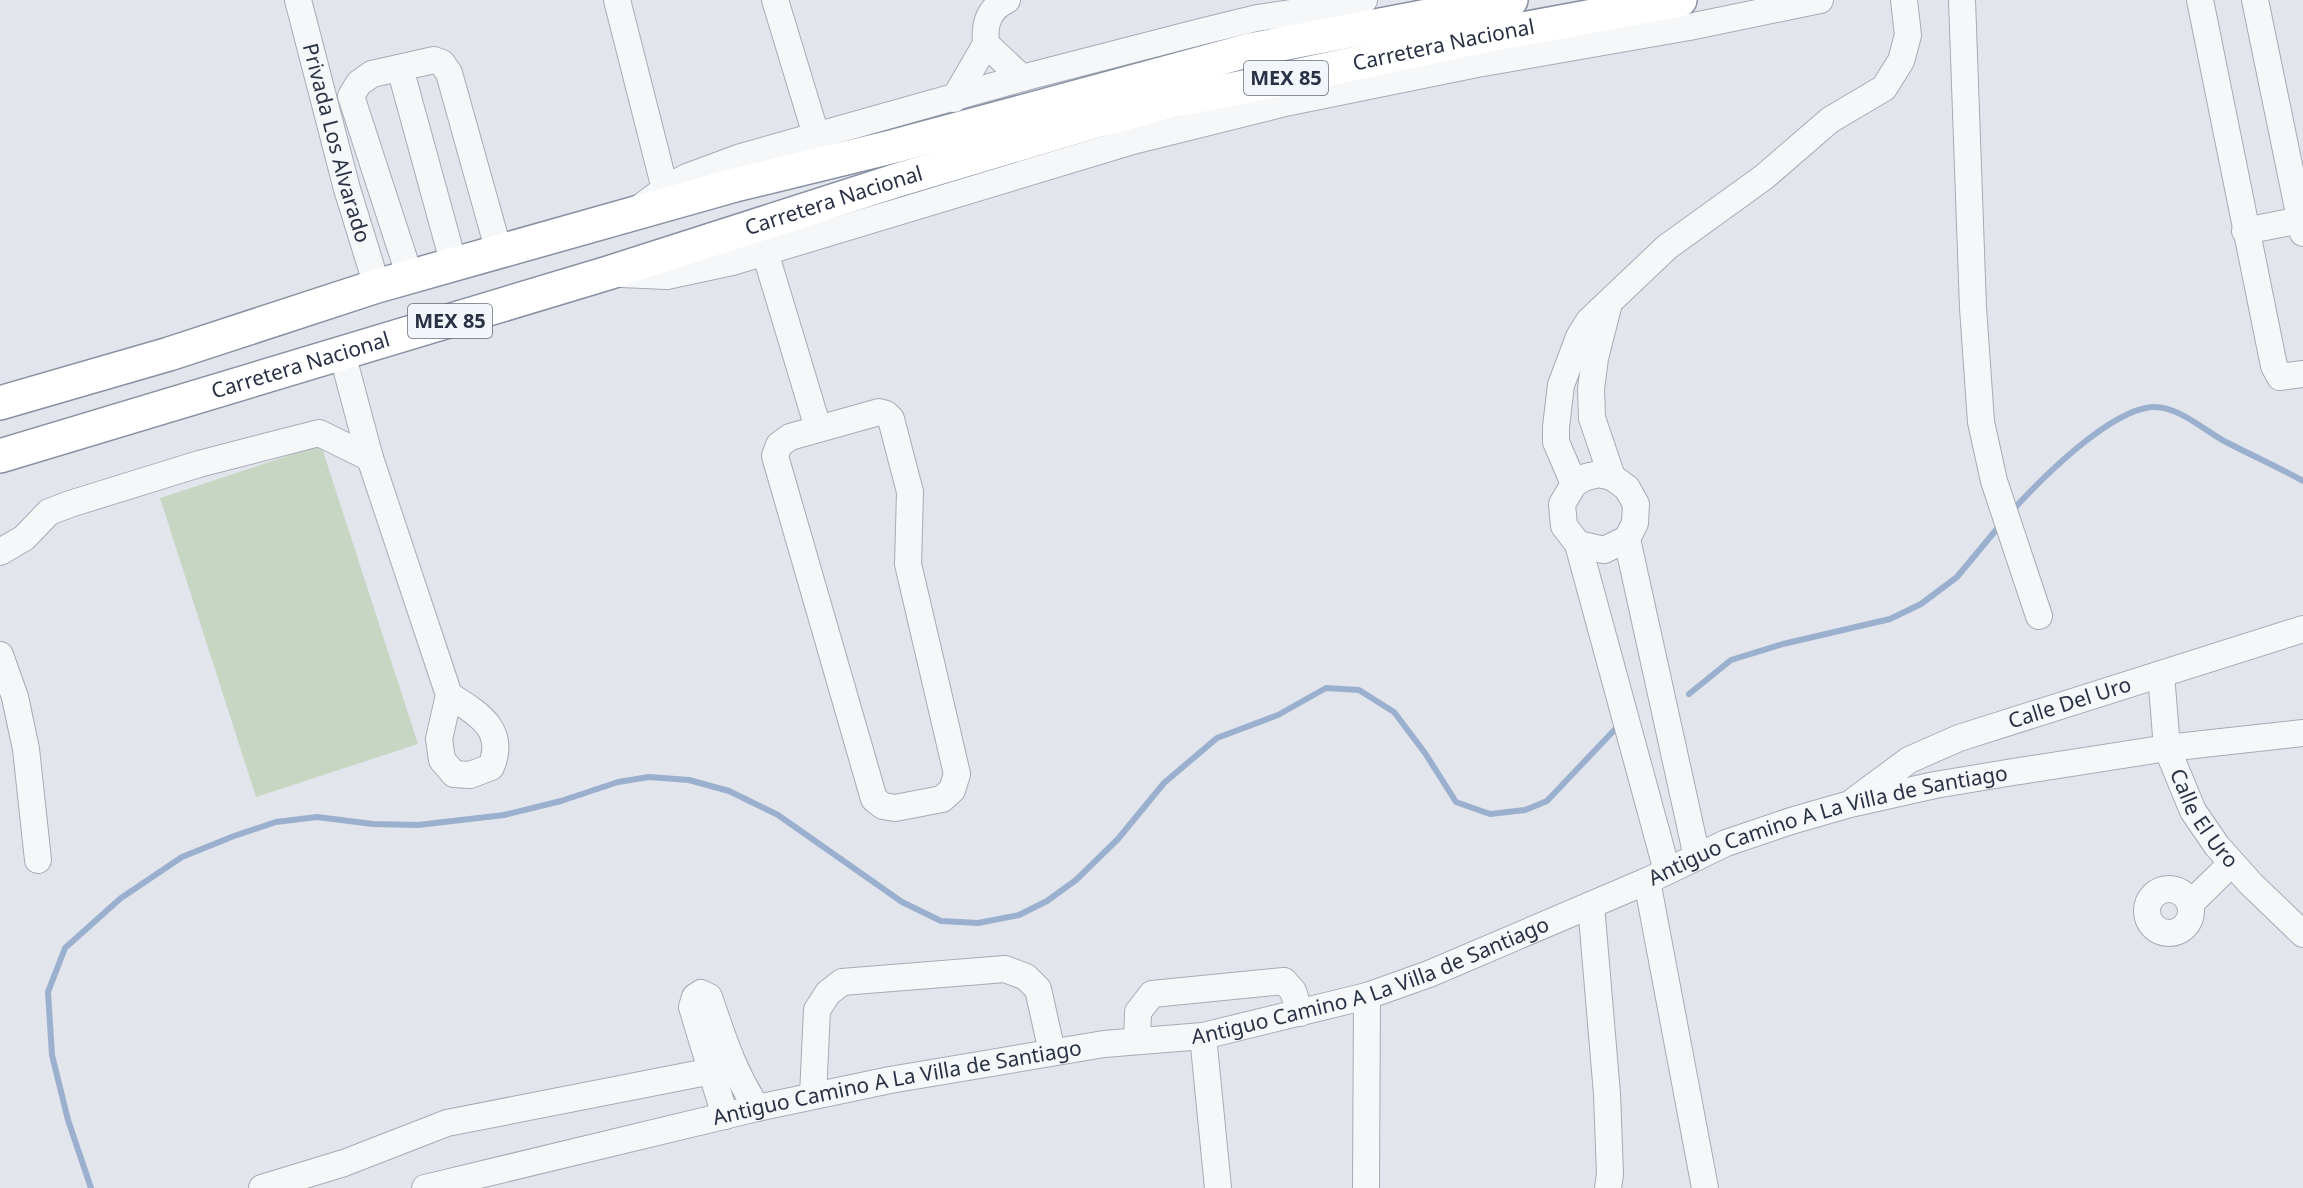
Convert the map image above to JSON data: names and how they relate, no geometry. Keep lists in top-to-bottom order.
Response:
{
  "streets": {
    "highway": ["Carretera Nacional", "MEX 85"],
    "street": [
      "Privada Los Alvarado",
      "Calle Del Uro",
      "Calle El Uro",
      "Antiguo Camino A La Villa de Santiago"
    ]
  },
  "crossings": [
    ["Carretera Nacional", "MEX 85"],
    ["Carretera Nacional", "Privada Los Alvarado"],
    ["Calle Del Uro", "Calle El Uro"],
    ["Calle Del Uro", "Antiguo Camino A La Villa de Santiago"],
    ["Calle El Uro", "Antiguo Camino A La Villa de Santiago"]
  ]
}
